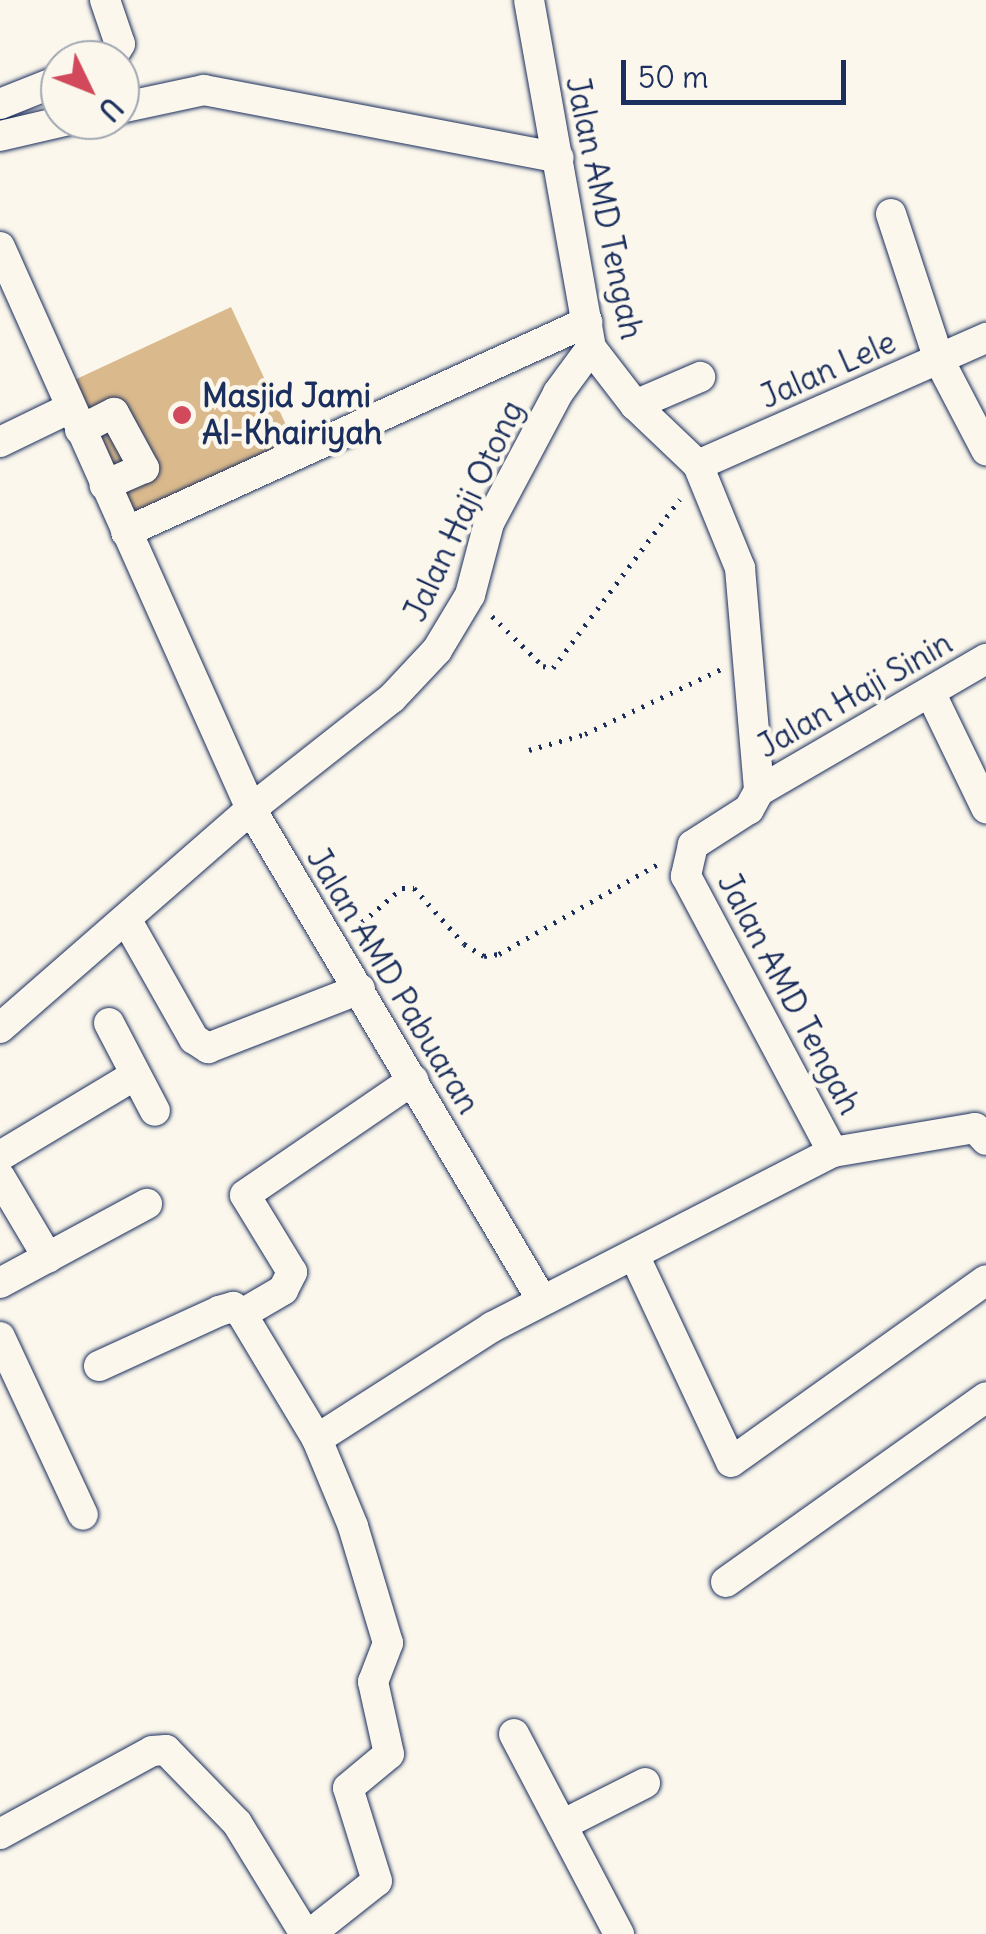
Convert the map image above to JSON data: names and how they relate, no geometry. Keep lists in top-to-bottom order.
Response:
{
  "streets": {
    "street": [
      "Jalan AMD Tengah",
      "Jalan Lele",
      "Jalan Haji Otong",
      "Jalan Haji Sinin",
      "Jalan AMD Pabuaran"
    ]
  },
  "crossings": [
    ["Jalan AMD Tengah", "Jalan Lele"],
    ["Jalan AMD Tengah", "Jalan Haji Otong"],
    ["Jalan AMD Tengah", "Jalan Haji Sinin"],
    ["Jalan Haji Otong", "Jalan AMD Pabuaran"]
  ],
  "places": ["Masjid Jami Al-Khairiyah"],
  "scale_bar": "50 m",
  "north": "bottom right"
}
